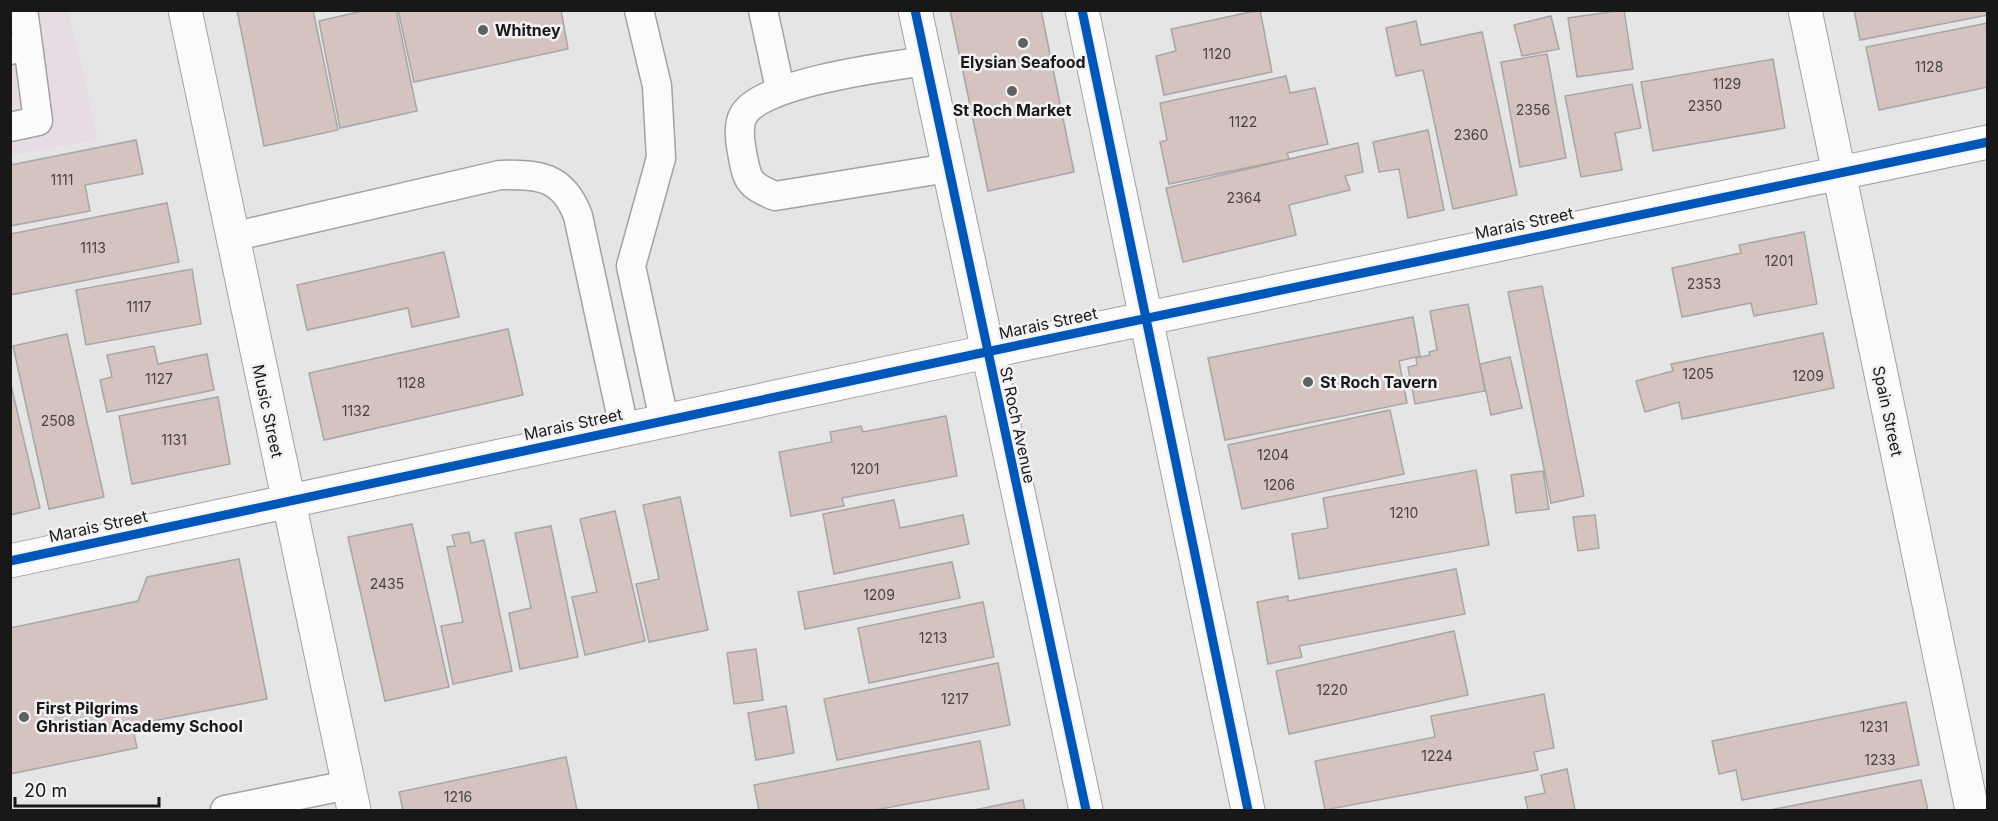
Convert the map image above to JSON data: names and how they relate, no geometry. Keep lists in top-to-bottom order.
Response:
{
  "streets": {
    "street": [
      "Marais Street",
      "Music Street",
      "Spain Street",
      "St Roch Avenue"
    ]
  },
  "crossings": [
    ["Marais Street", "Music Street"],
    ["Marais Street", "Spain Street"],
    ["Marais Street", "St Roch Avenue"]
  ],
  "places": [
    "Whitney",
    "Elysian Seafood",
    "St Roch Market",
    "St Roch Tavern",
    "First Pilgrims Ghristian Academy School"
  ],
  "house_numbers": [
    "1120",
    "1128",
    "1129",
    "2350",
    "2356",
    "1122",
    "2360",
    "1111",
    "2364",
    "1113",
    "1201",
    "2353",
    "1117",
    "1205",
    "1209",
    "1127",
    "1128",
    "1132",
    "2508",
    "1131",
    "1204",
    "1201",
    "1206",
    "1210",
    "2435",
    "1209",
    "1213",
    "1220",
    "1217",
    "1231",
    "1224",
    "1233",
    "1216"
  ],
  "scale_bar": "20 m"
}
